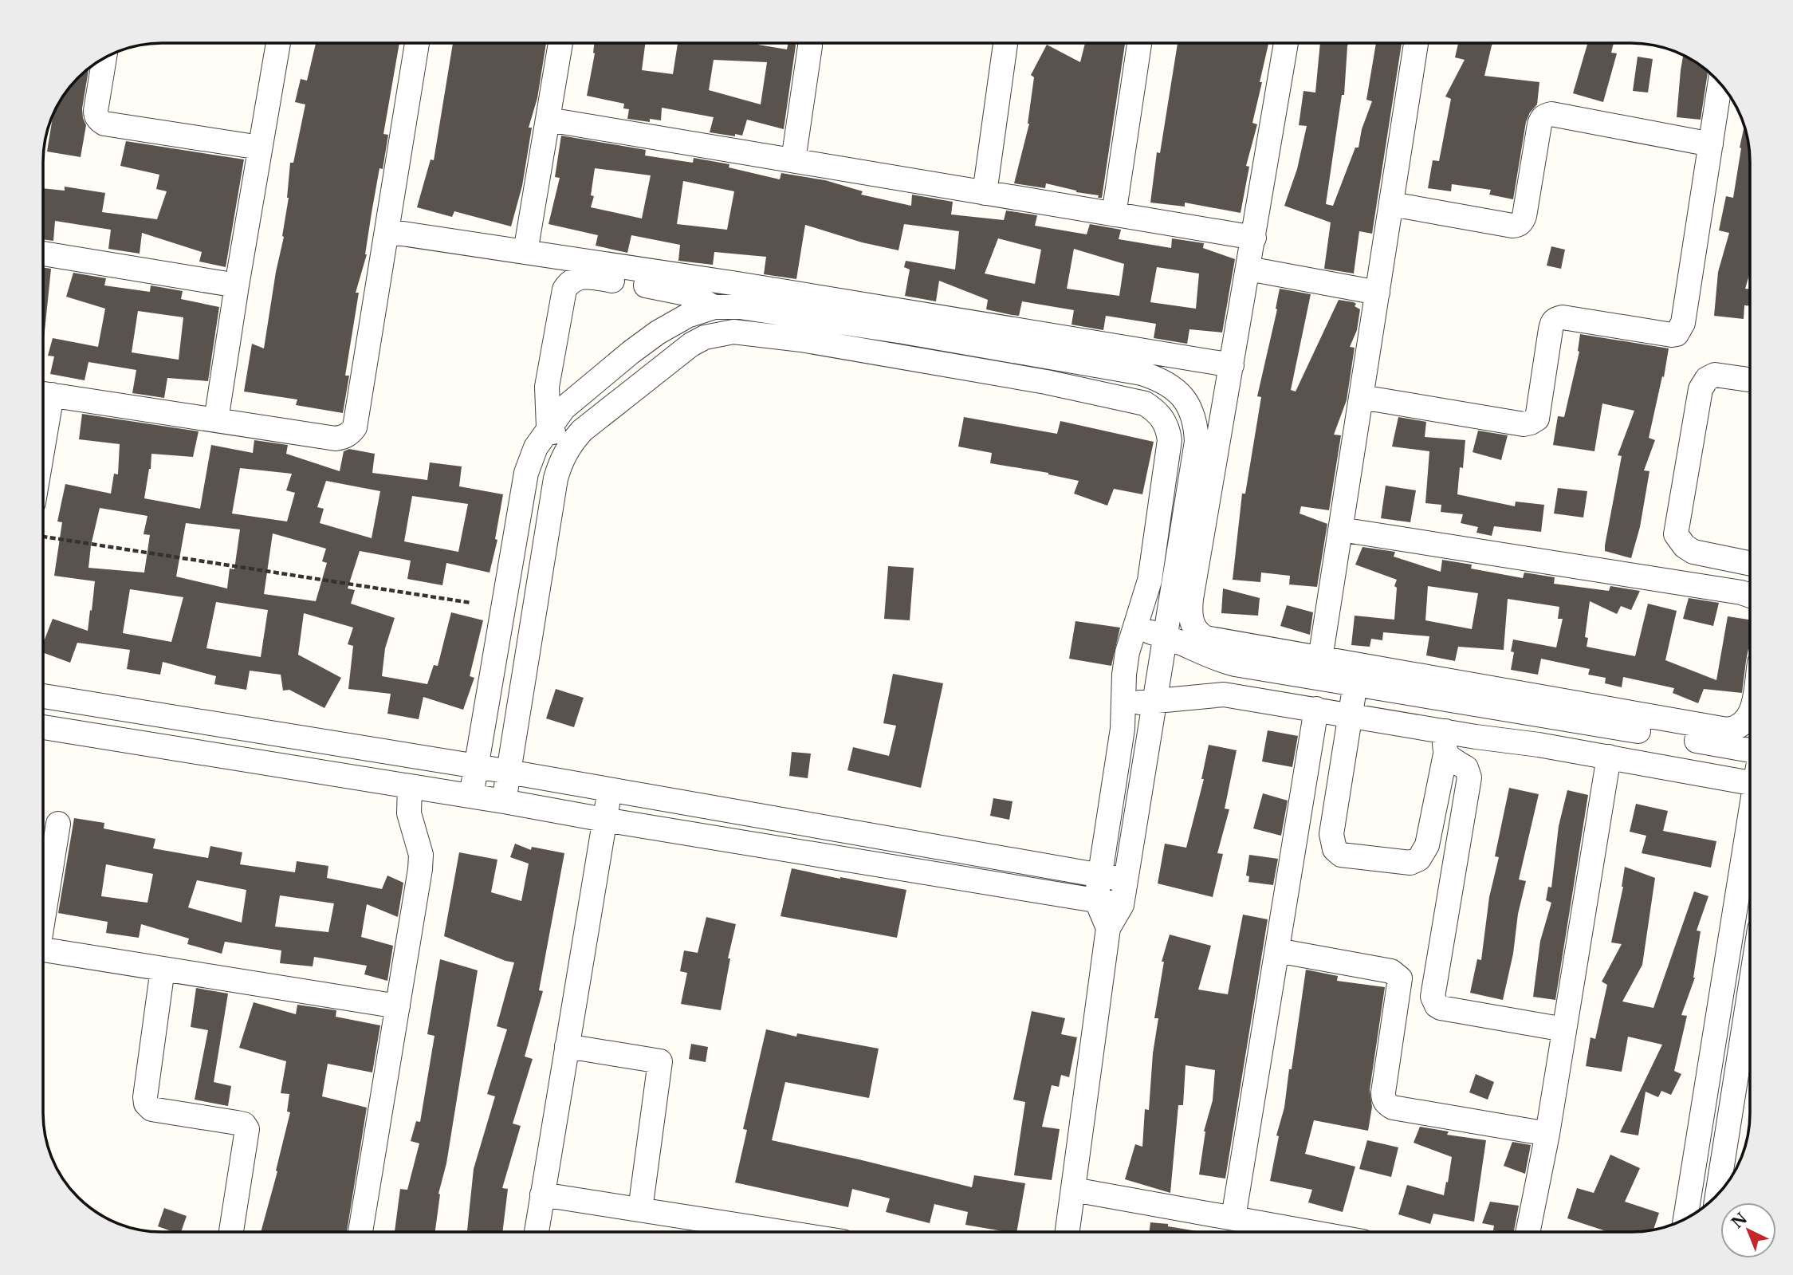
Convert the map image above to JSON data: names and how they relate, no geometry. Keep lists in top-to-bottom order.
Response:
{
  "north": "top left"
}
